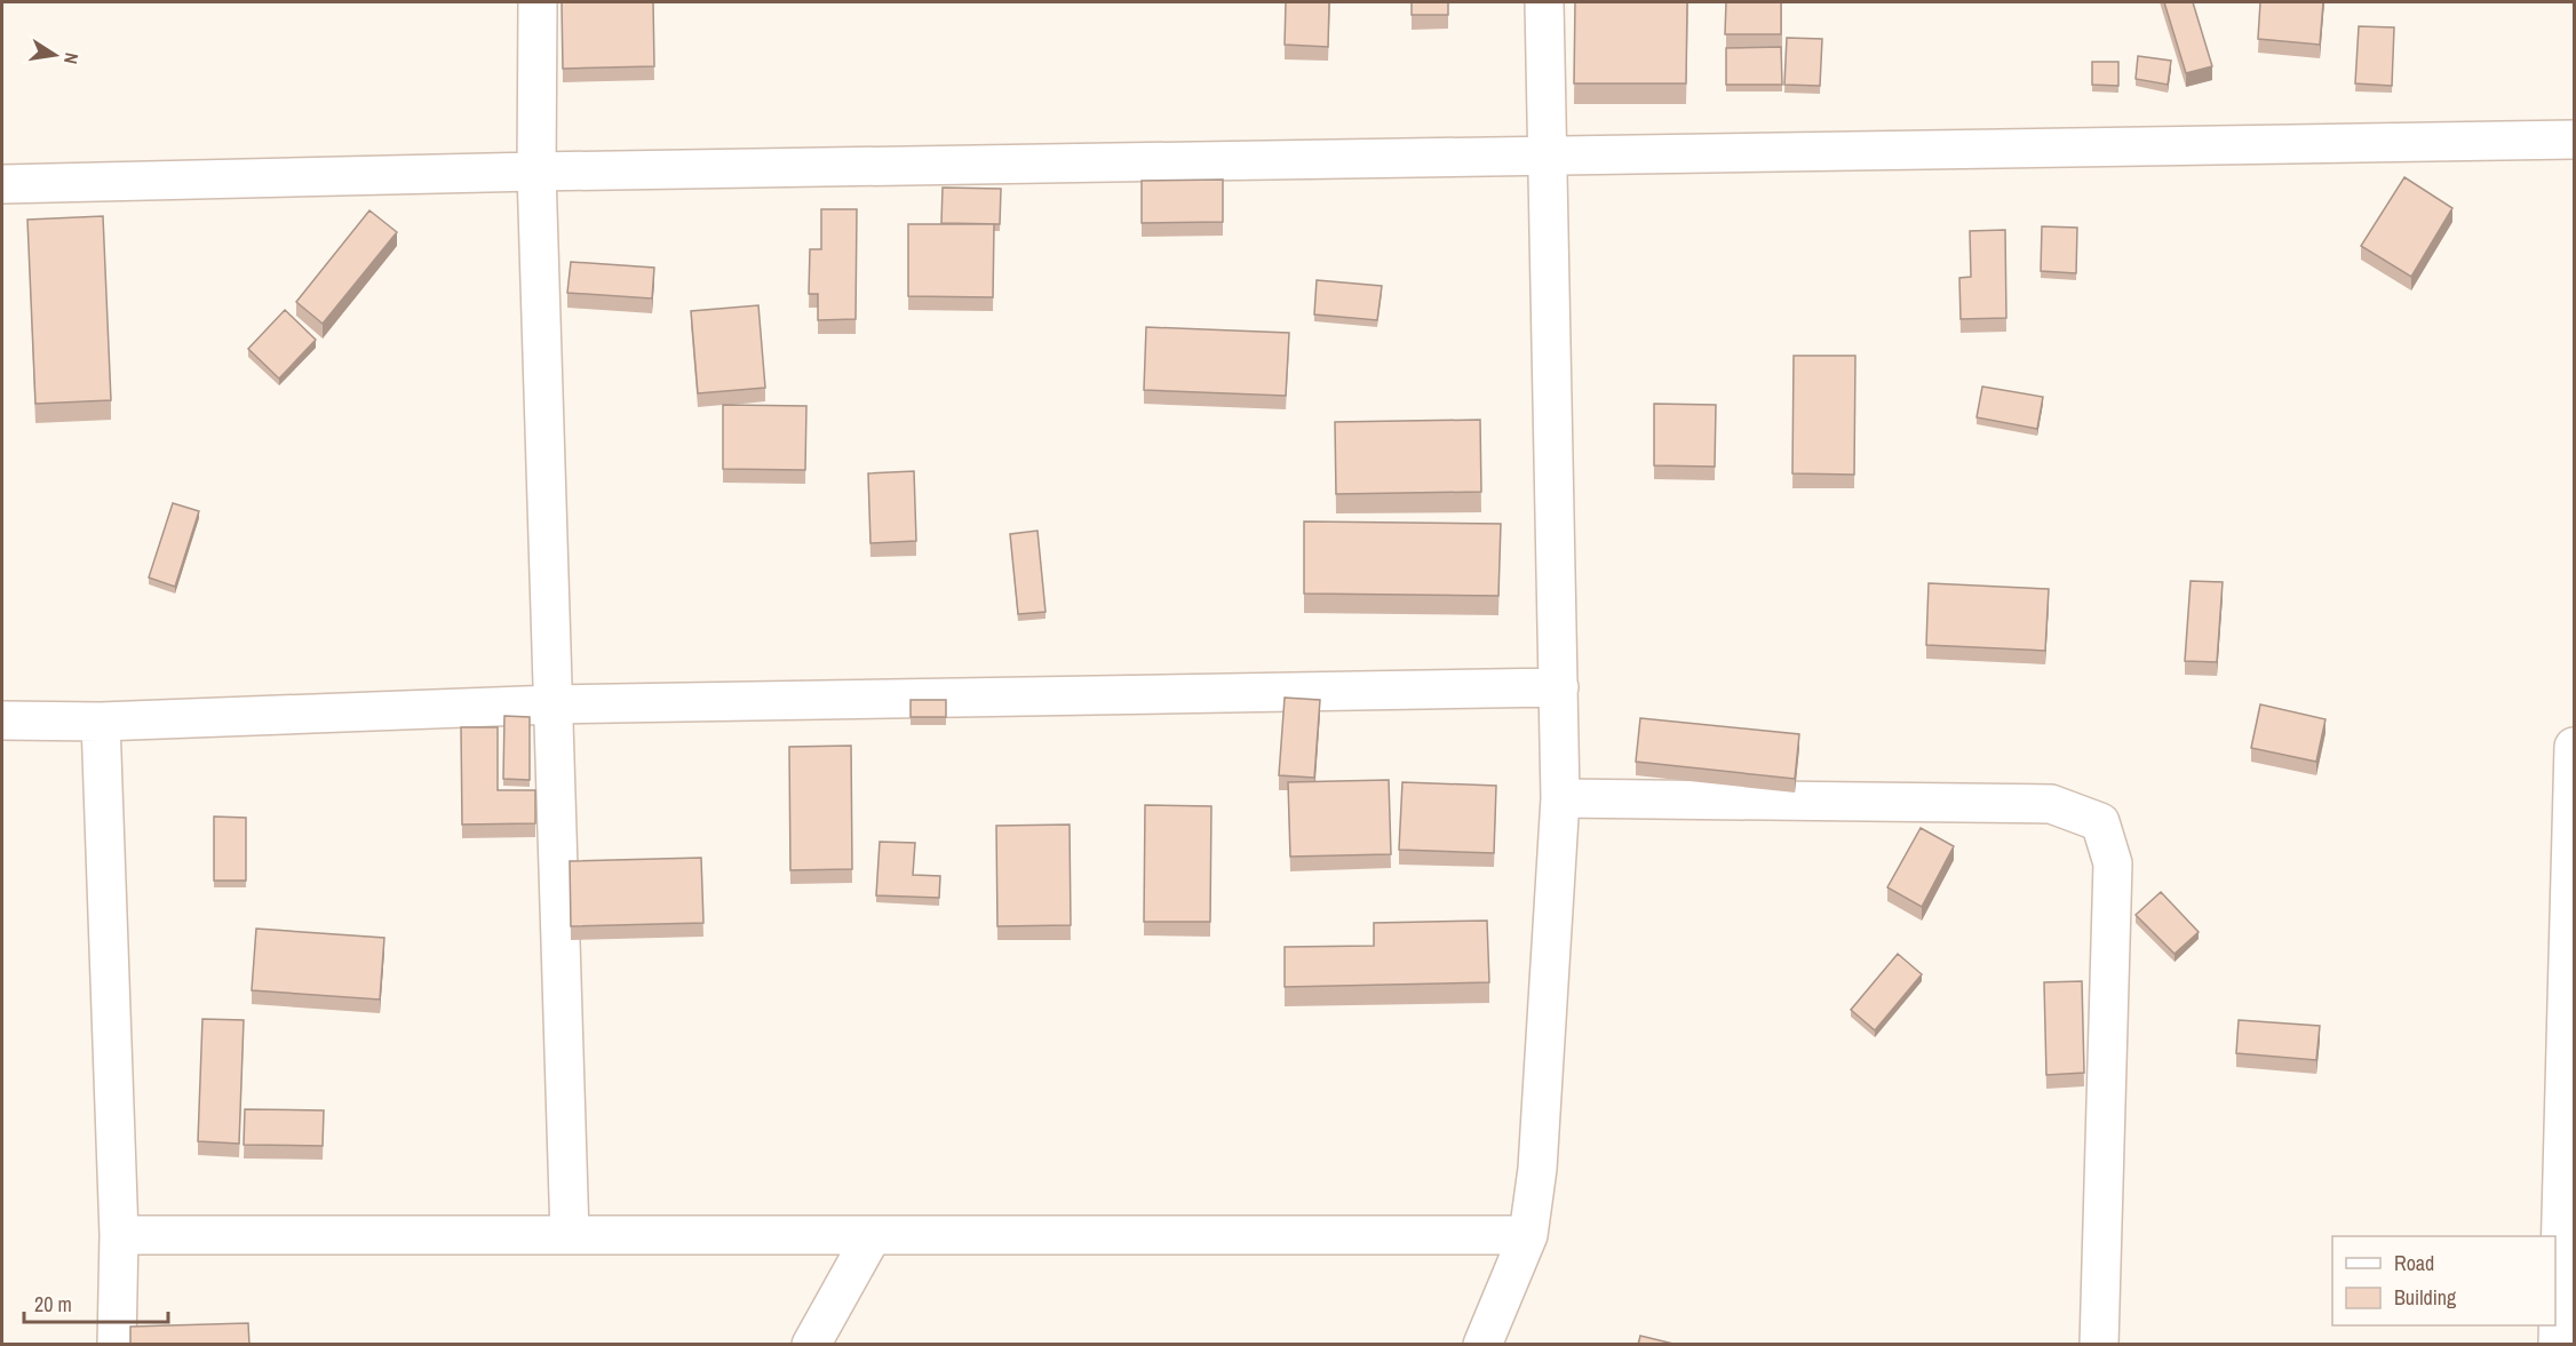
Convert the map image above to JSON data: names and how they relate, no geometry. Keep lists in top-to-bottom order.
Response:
{
  "legend": ["Road", "Building"],
  "scale_bar": "20 m",
  "north": "right"
}
